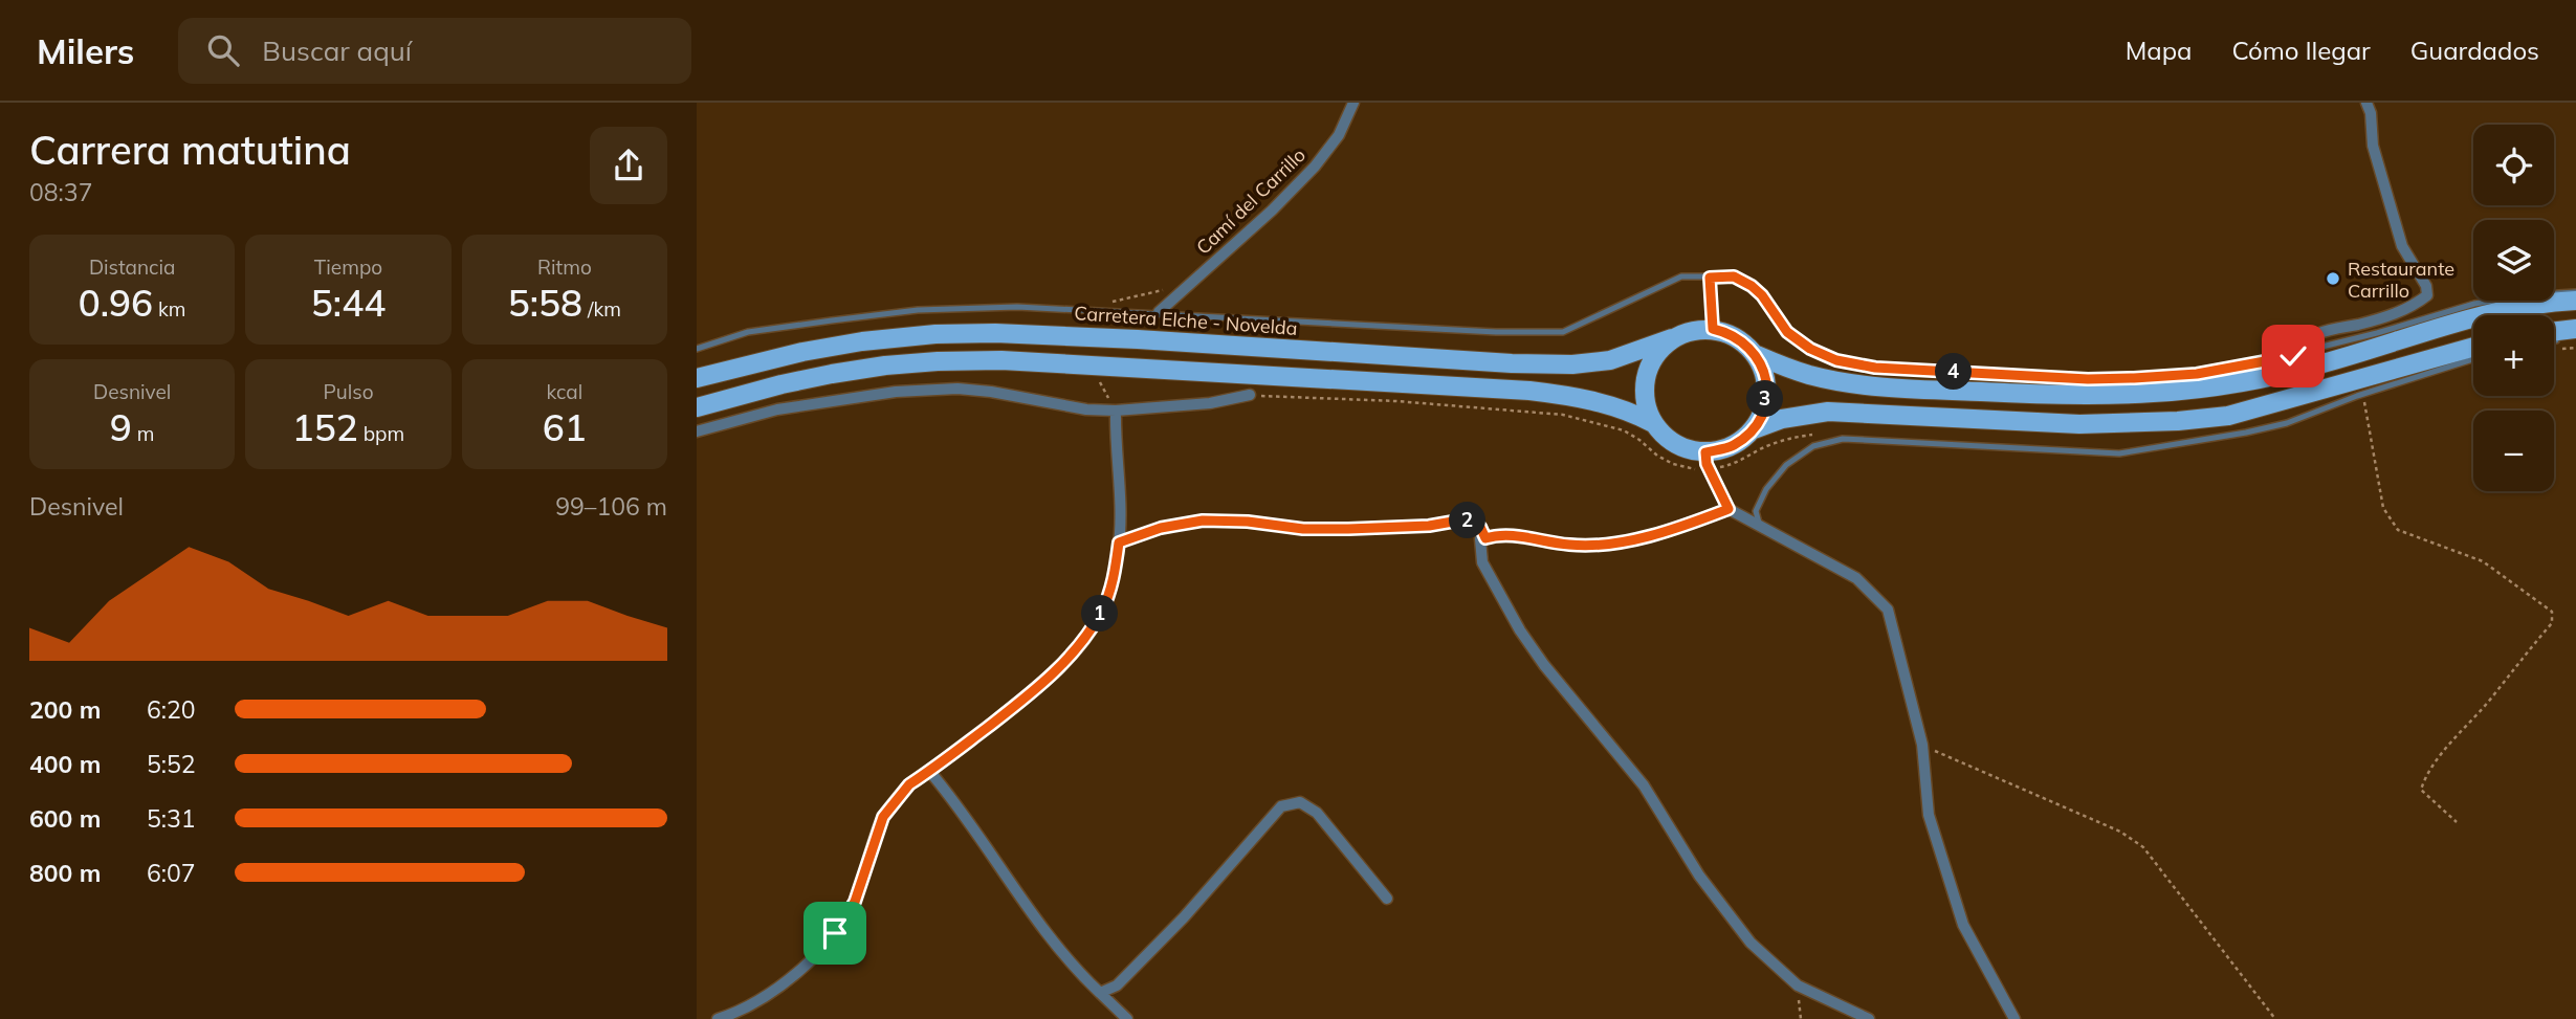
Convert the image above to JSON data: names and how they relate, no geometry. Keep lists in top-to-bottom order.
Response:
{
  "streets": {
    "main road": ["Carretera Elche - Novelda"],
    "street": ["Camí del Carrillo"]
  },
  "places": ["Restaurante Carrillo"],
  "page": {
    "header": "Milers",
    "search": "Buscar aquí",
    "nav": ["Mapa", "Cómo llegar", "Guardados"],
    "heading": ["Carrera matutina", "08:37"],
    "map_buttons": ["+", "−"],
    "stats": [
      ["Distancia", "0.96 km"],
      ["Tiempo", "5:44"],
      ["Ritmo", "5:58 /km"],
      ["Desnivel", "9 m"],
      ["Pulso", "152 bpm"],
      ["kcal", "61"]
    ],
    "pins": [
      "4",
      "3",
      "2",
      "1"
    ],
    "chart": ["Desnivel", "99–106 m"],
    "list": [
      {
        "name": "200 m",
        "note": "6:20"
      },
      {
        "name": "400 m",
        "note": "5:52"
      },
      {
        "name": "600 m",
        "note": "5:31"
      },
      {
        "name": "800 m",
        "note": "6:07"
      }
    ]
  }
}
